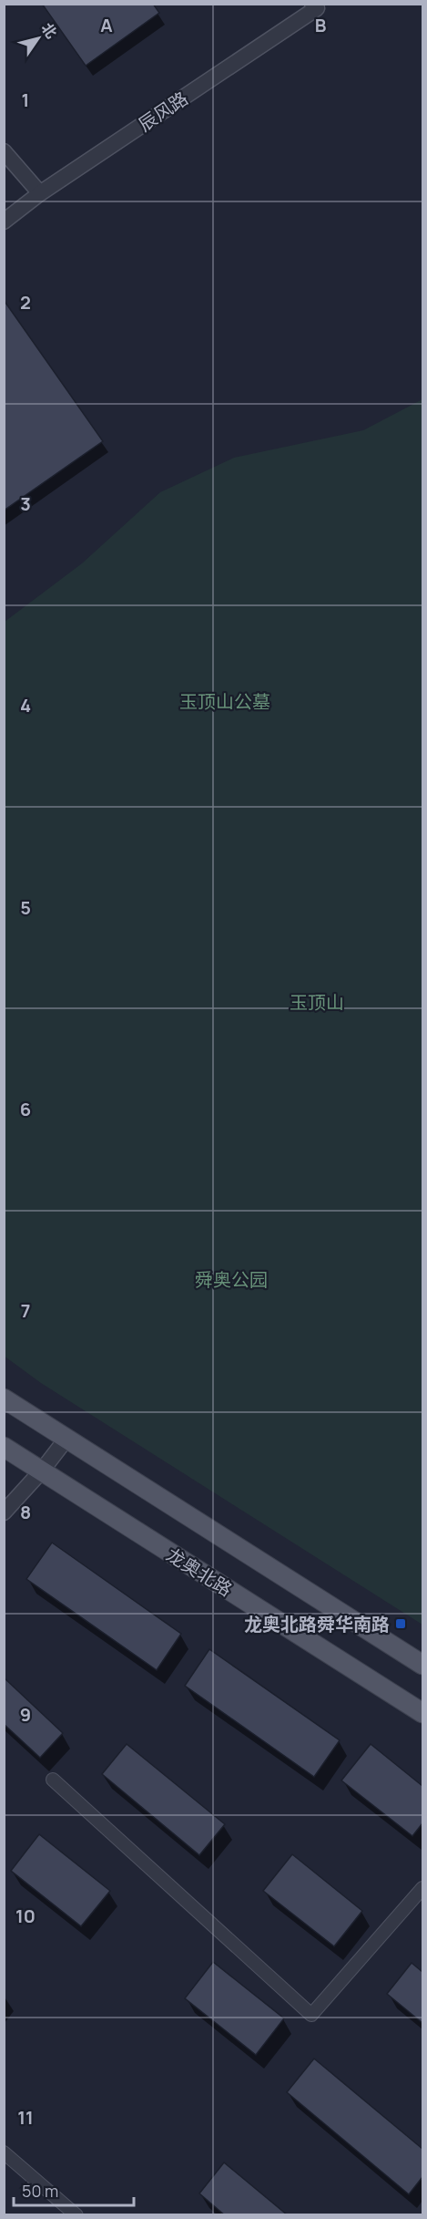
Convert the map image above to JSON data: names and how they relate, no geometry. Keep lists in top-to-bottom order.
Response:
{
  "streets": {
    "main road": ["龙奥北路"],
    "street": ["辰风路"]
  },
  "parks": ["玉顶山公墓", "玉顶山", "舜奥公园"],
  "places": {
    "transit": ["龙奥北路舜华南路"]
  },
  "scale_bar": "50 m",
  "north": "top right",
  "grid": {
    "columns": ["A", "B"],
    "rows": [
      "1",
      "2",
      "3",
      "4",
      "5",
      "6",
      "7",
      "8",
      "9",
      "10",
      "11"
    ]
  }
}
